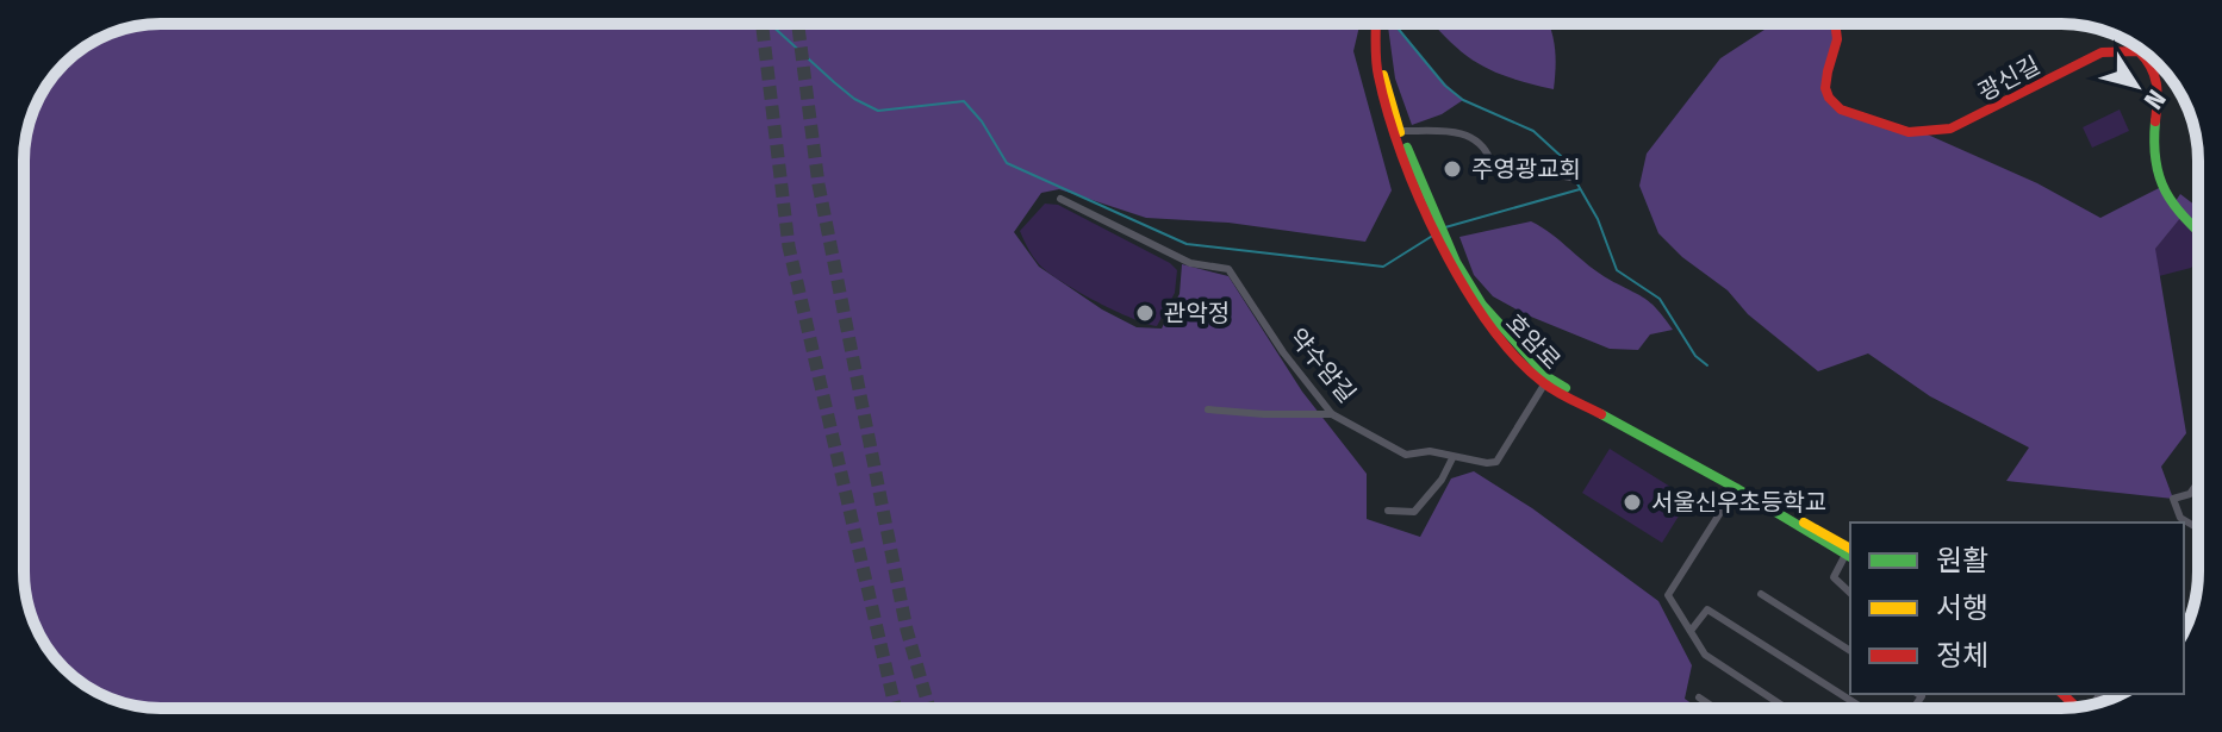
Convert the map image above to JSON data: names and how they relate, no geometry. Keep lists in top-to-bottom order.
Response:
{
  "streets": {
    "main road": ["광신길", "호암로"],
    "street": ["약수암길"]
  },
  "crossings": [
    ["호암로", "약수암길"]
  ],
  "places": ["주영광교회", "관악정", "서울신우초등학교"],
  "legend": ["원활", "서행", "정체"],
  "north": "bottom right"
}
